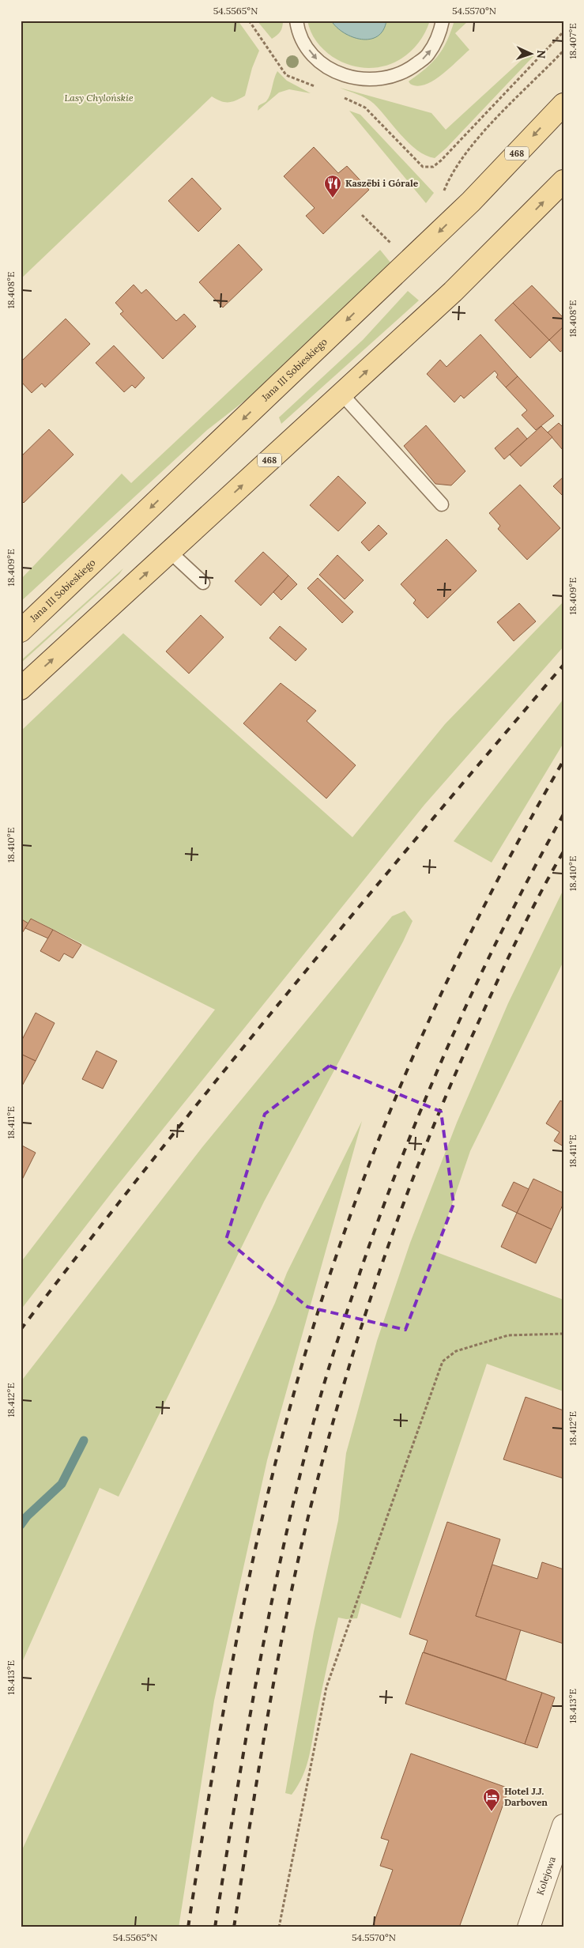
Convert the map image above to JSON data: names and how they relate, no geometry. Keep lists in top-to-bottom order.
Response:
{
  "streets": {
    "main road": ["468", "Jana III Sobieskiego"],
    "street": ["Kolejowa"]
  },
  "parks": ["Lasy Chylońskie"],
  "places": {
    "restaurant": ["Kaszëbi i Górale"],
    "hotel": ["Hotel J.J. Darboven"]
  },
  "north": "right",
  "coordinates": [
    "54.5565°N",
    "54.5570°N",
    "18.407°E",
    "18.408°E",
    "18.409°E",
    "18.410°E",
    "18.411°E",
    "18.412°E",
    "18.413°E"
  ]
}
